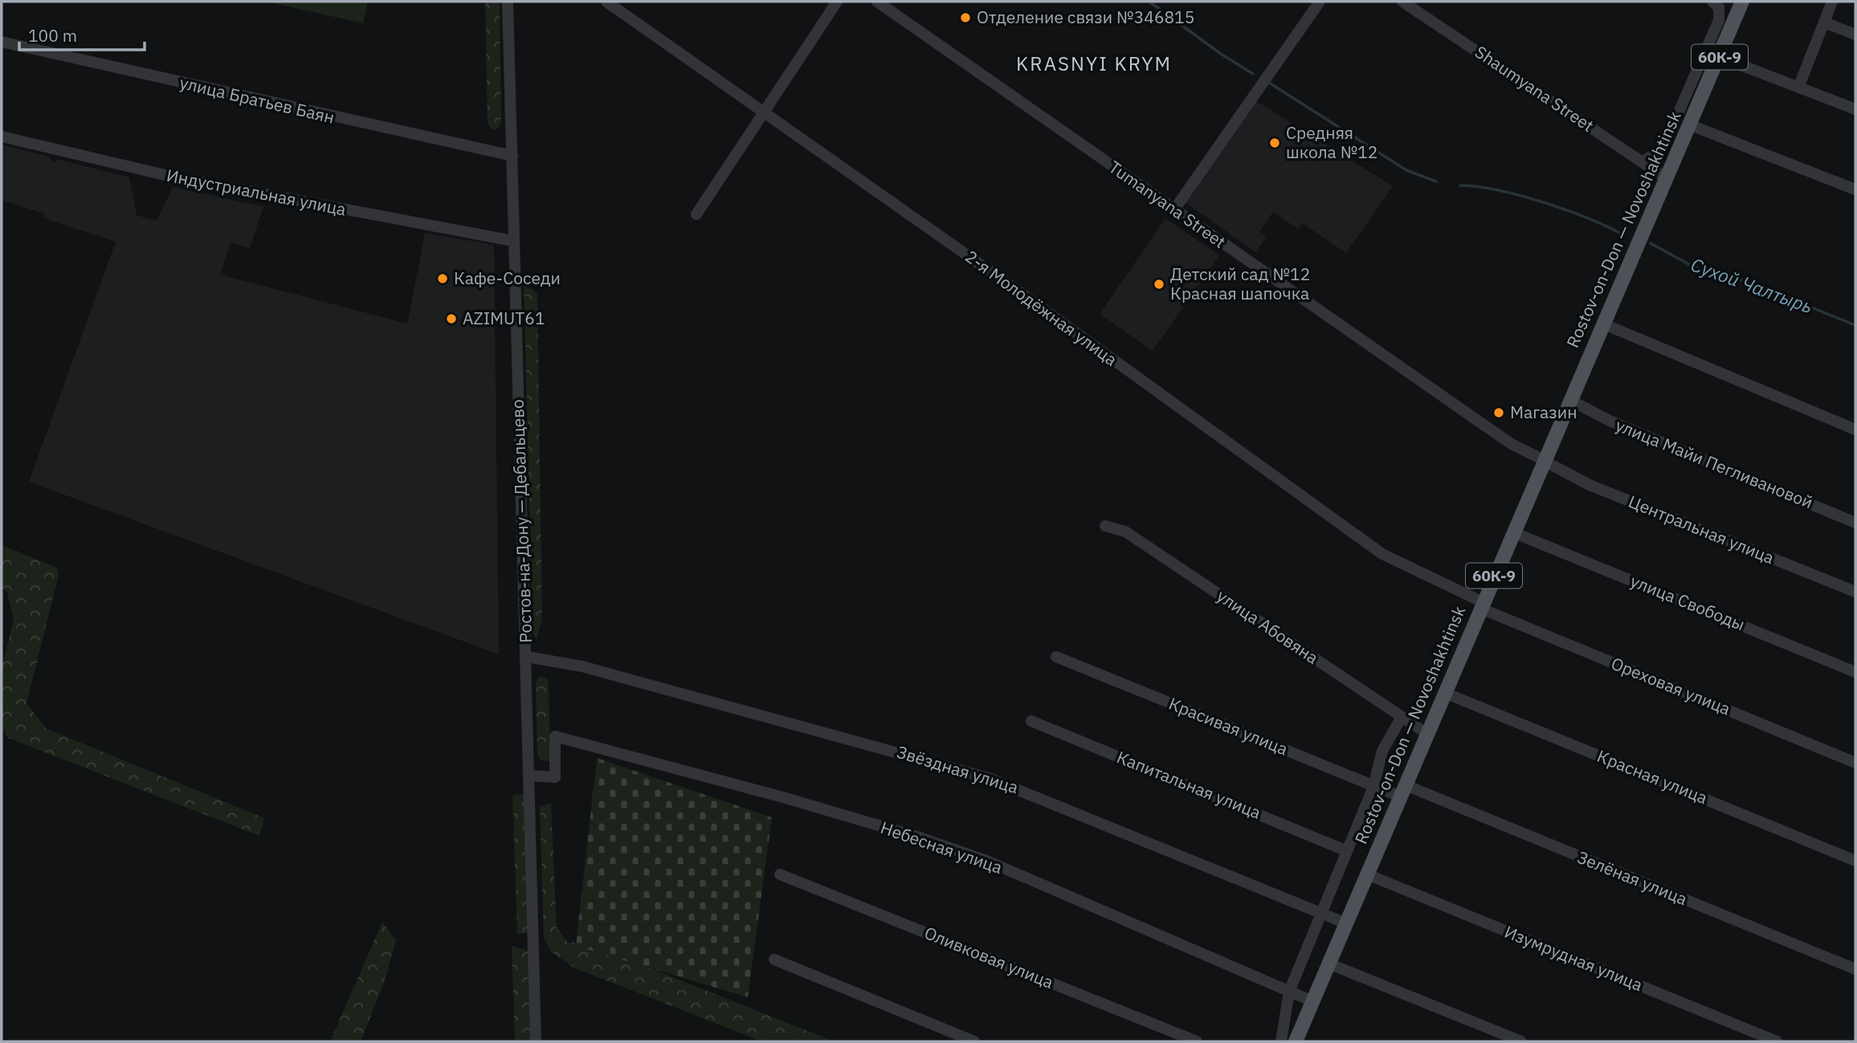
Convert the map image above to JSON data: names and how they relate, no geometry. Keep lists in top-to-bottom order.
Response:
{
  "streets": {
    "main road": ["60К-9", "Rostov-on-Don — Novoshakhtinsk"],
    "street": [
      "Shaumyana Street",
      "улица Братьев Баян",
      "Индустриальная улица",
      "Tumanyana Street",
      "2-я Молодёжная улица",
      "улица Майи Пегливановой",
      "Ростов-на-Дону — Дебальцево",
      "Центральная улица",
      "улица Свободы",
      "улица Абовяна",
      "Ореховая улица",
      "Красивая улица",
      "Звёздная улица",
      "Красная улица",
      "Капитальная улица",
      "Небесная улица",
      "Зелёная улица",
      "Оливковая улица",
      "Изумрудная улица"
    ]
  },
  "crossings": [
    ["60К-9", "Rostov-on-Don — Novoshakhtinsk"],
    ["Shaumyana Street", "Rostov-on-Don — Novoshakhtinsk"],
    ["улица Братьев Баян", "Ростов-на-Дону — Дебальцево"],
    ["Индустриальная улица", "Ростов-на-Дону — Дебальцево"],
    ["Tumanyana Street", "Rostov-on-Don — Novoshakhtinsk"],
    ["Tumanyana Street", "Центральная улица"],
    ["Rostov-on-Don — Novoshakhtinsk", "2-я Молодёжная улица"],
    ["Rostov-on-Don — Novoshakhtinsk", "улица Майи Пегливановой"],
    ["Rostov-on-Don — Novoshakhtinsk", "Центральная улица"],
    ["Rostov-on-Don — Novoshakhtinsk", "улица Свободы"],
    ["Rostov-on-Don — Novoshakhtinsk", "улица Абовяна"],
    ["Rostov-on-Don — Novoshakhtinsk", "Ореховая улица"],
    ["Rostov-on-Don — Novoshakhtinsk", "Красивая улица"],
    ["Rostov-on-Don — Novoshakhtinsk", "Звёздная улица"],
    ["Rostov-on-Don — Novoshakhtinsk", "Красная улица"],
    ["Rostov-on-Don — Novoshakhtinsk", "Небесная улица"],
    ["Rostov-on-Don — Novoshakhtinsk", "Зелёная улица"],
    ["Rostov-on-Don — Novoshakhtinsk", "Изумрудная улица"],
    ["2-я Молодёжная улица", "Ореховая улица"],
    ["Ростов-на-Дону — Дебальцево", "Звёздная улица"],
    ["Ростов-на-Дону — Дебальцево", "Небесная улица"],
    ["Красивая улица", "Зелёная улица"]
  ],
  "districts": ["KRASNYI KRYM"],
  "water": ["Сухой Чалтырь"],
  "places": [
    "Отделение связи №346815",
    "Средняя школа №12",
    "Кафе-Соседи",
    "Детский сад №12 Красная шапочка",
    "AZIMUT61",
    "Магазин"
  ],
  "scale_bar": "100 m"
}
